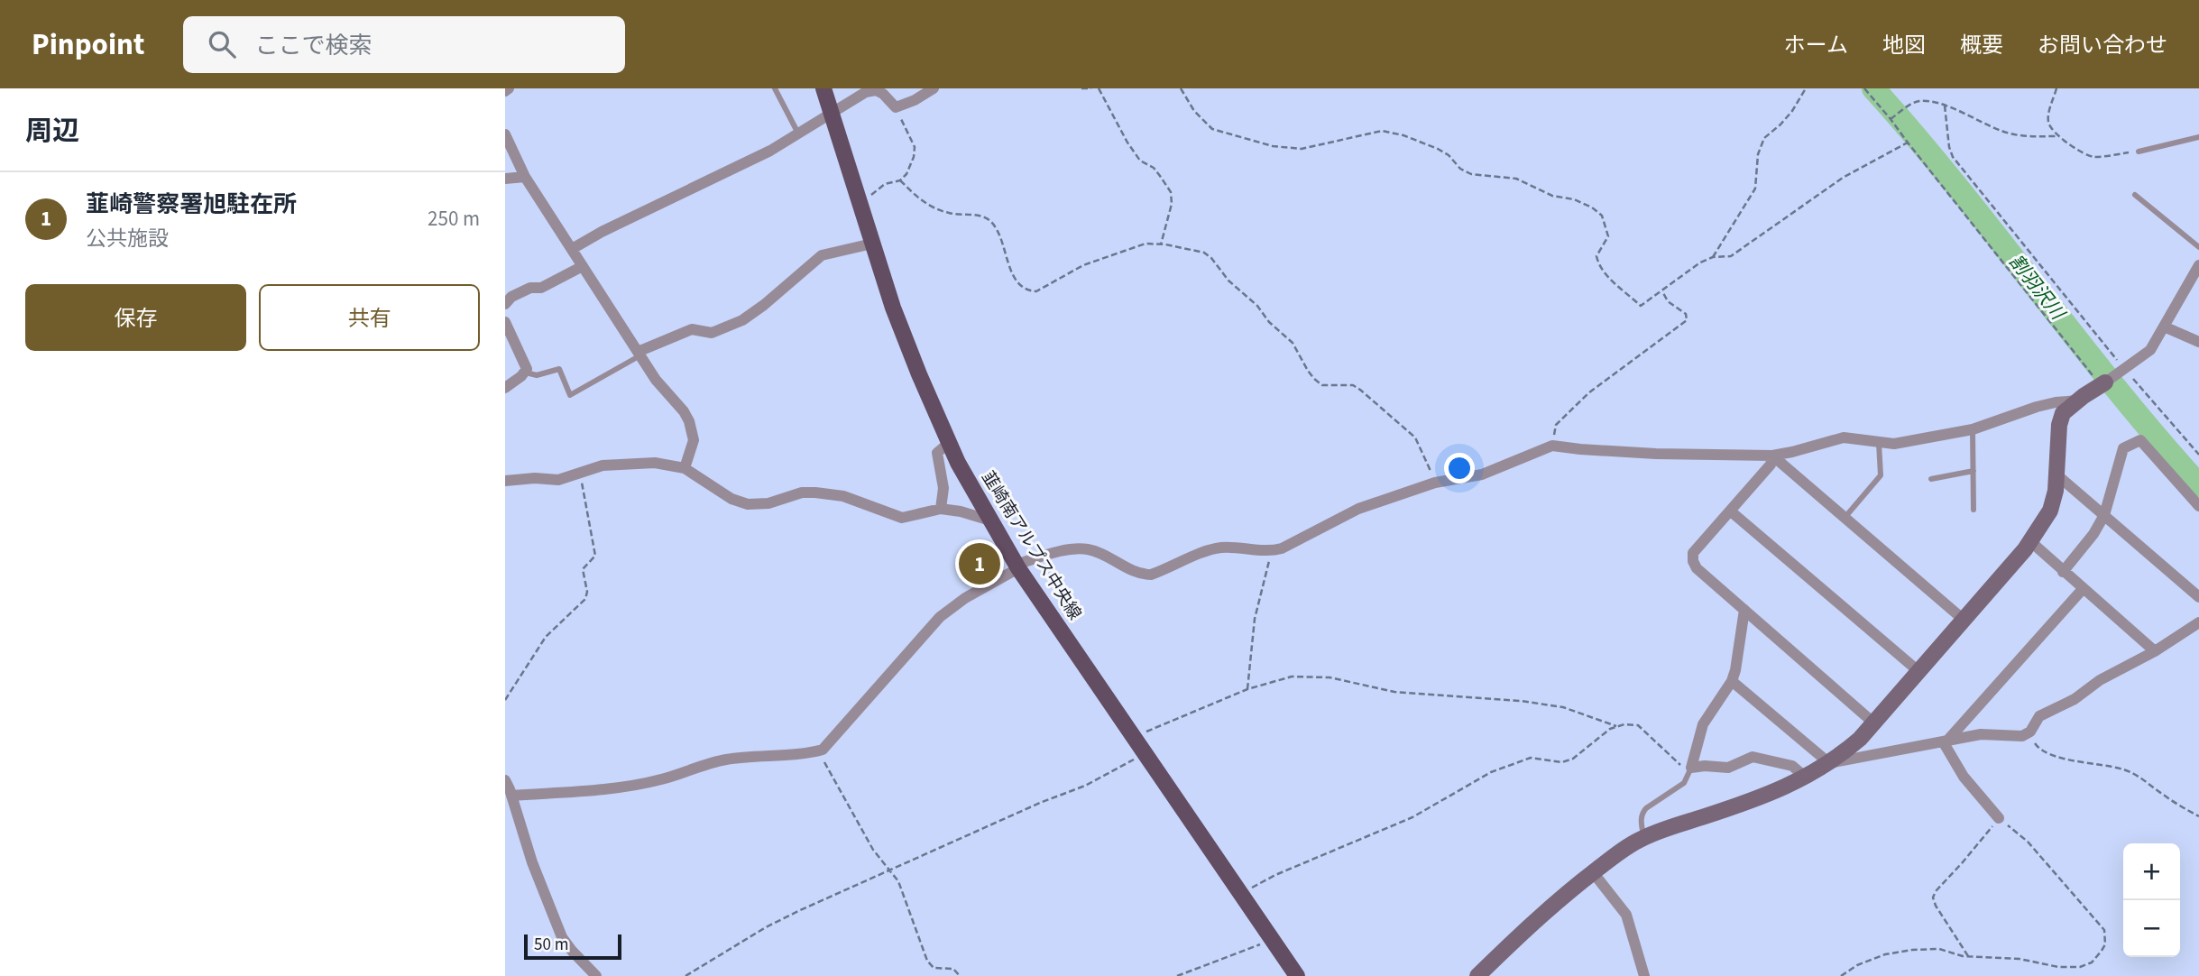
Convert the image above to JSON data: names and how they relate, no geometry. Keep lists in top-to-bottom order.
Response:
{
  "streets": {
    "main road": ["韮崎南アルプス中央線"]
  },
  "water": ["割羽沢川"],
  "scale_bar": "50 m",
  "page": {
    "header": "Pinpoint",
    "search": "ここで検索",
    "nav": [
      "ホーム",
      "地図",
      "概要",
      "お問い合わせ"
    ],
    "heading": "周辺",
    "list": [
      {
        "mark": "1",
        "name": "韮崎警察署旭駐在所",
        "note": "公共施設",
        "value": "250 m"
      }
    ],
    "buttons": ["保存", "共有"],
    "pins": "1",
    "map_buttons": ["+", "−"],
    "scale": "50 m"
  }
}
